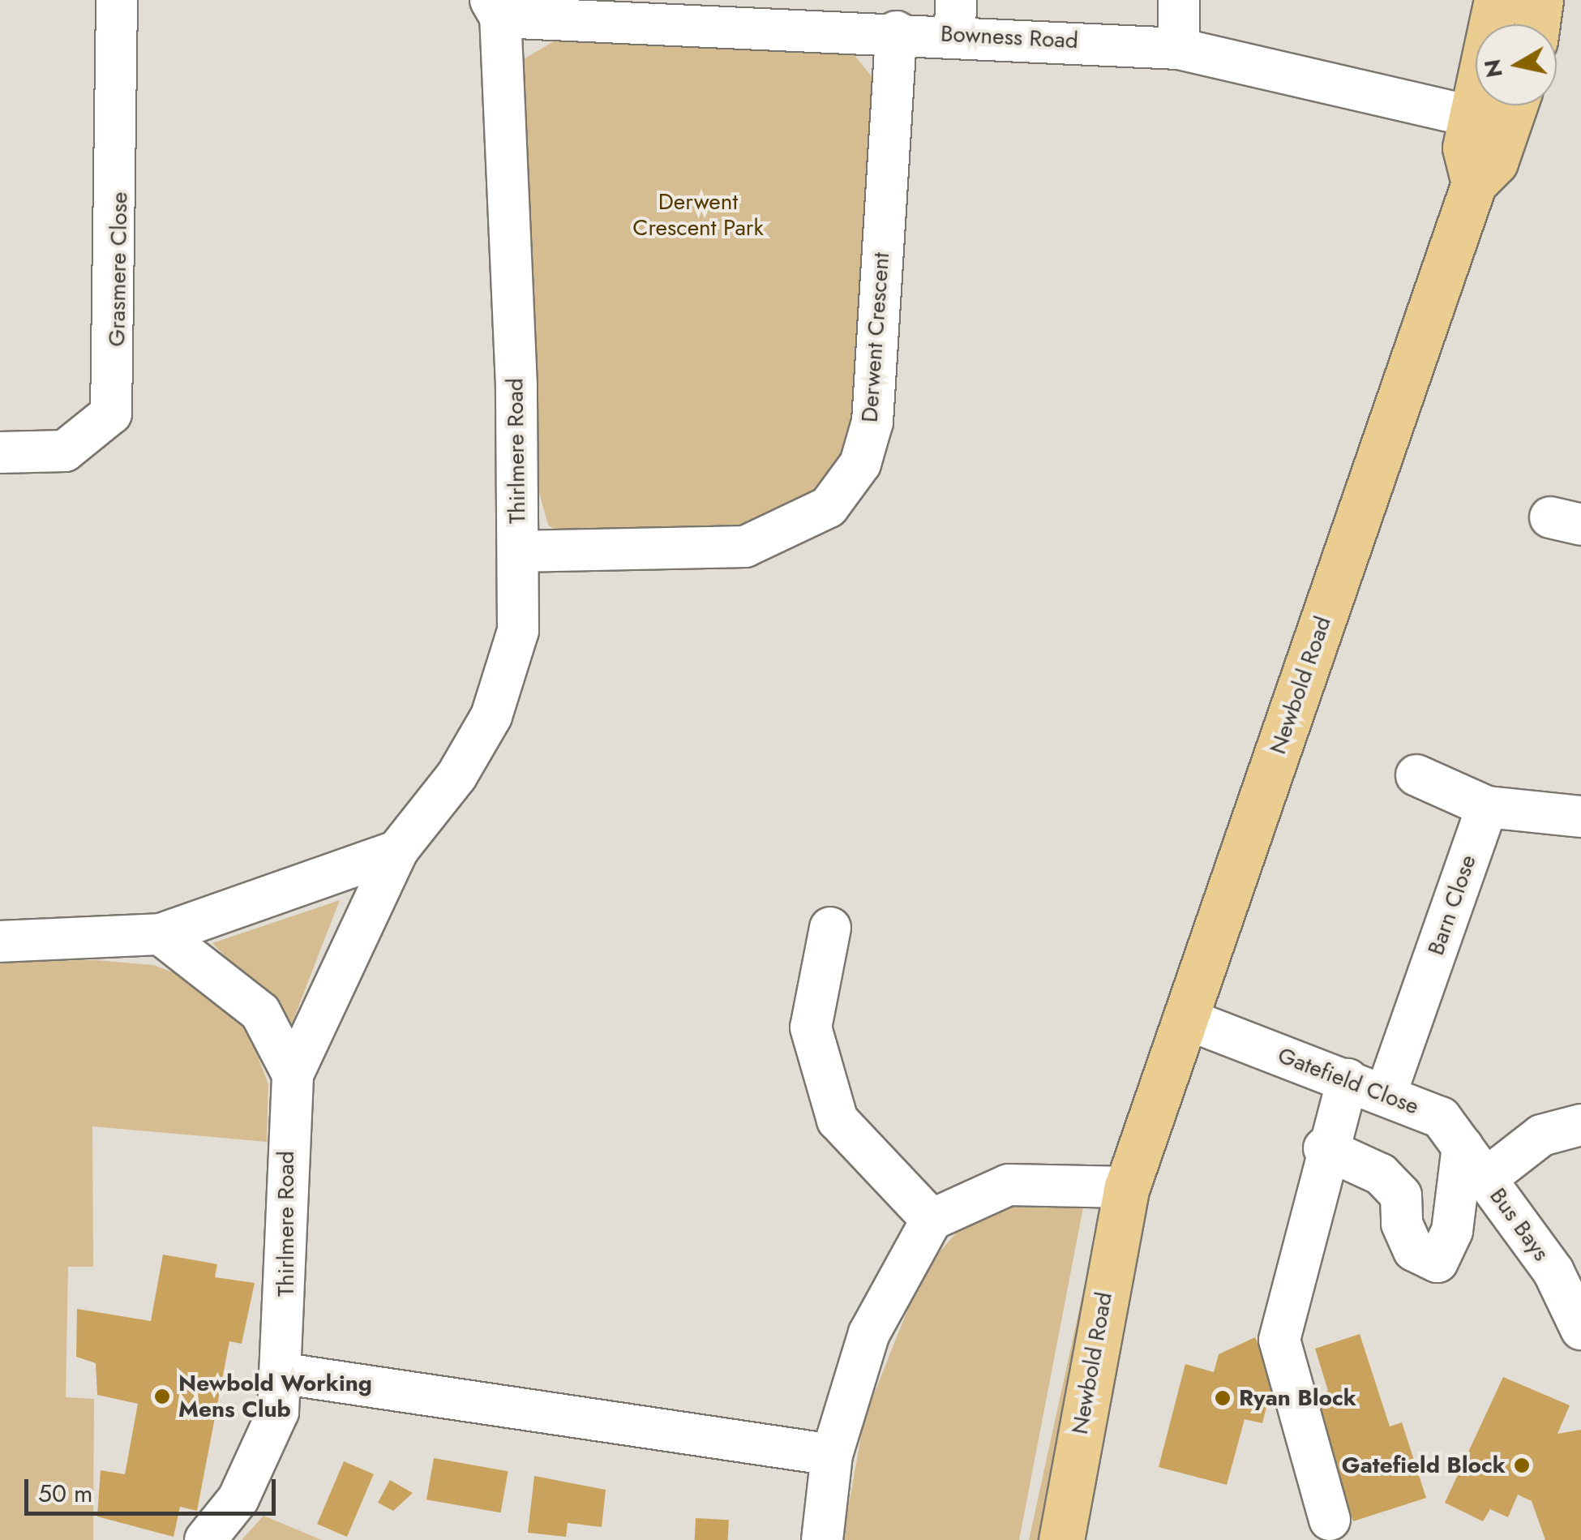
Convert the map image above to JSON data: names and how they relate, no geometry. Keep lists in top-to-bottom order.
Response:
{
  "streets": {
    "main road": ["Newbold Road"],
    "street": [
      "Bowness Road",
      "Grasmere Close",
      "Derwent Crescent",
      "Thirlmere Road",
      "Barn Close",
      "Gatefield Close",
      "Bus Bays"
    ]
  },
  "crossings": [
    ["Bowness Road", "Derwent Crescent"],
    ["Bowness Road", "Thirlmere Road"],
    ["Bowness Road", "Newbold Road"],
    ["Derwent Crescent", "Thirlmere Road"],
    ["Newbold Road", "Gatefield Close"],
    ["Barn Close", "Gatefield Close"],
    ["Gatefield Close", "Bus Bays"]
  ],
  "parks": ["Derwent Crescent Park"],
  "places": ["Newbold Working Mens Club", "Ryan Block", "Gatefield Block"],
  "scale_bar": "50 m",
  "north": "left"
}
